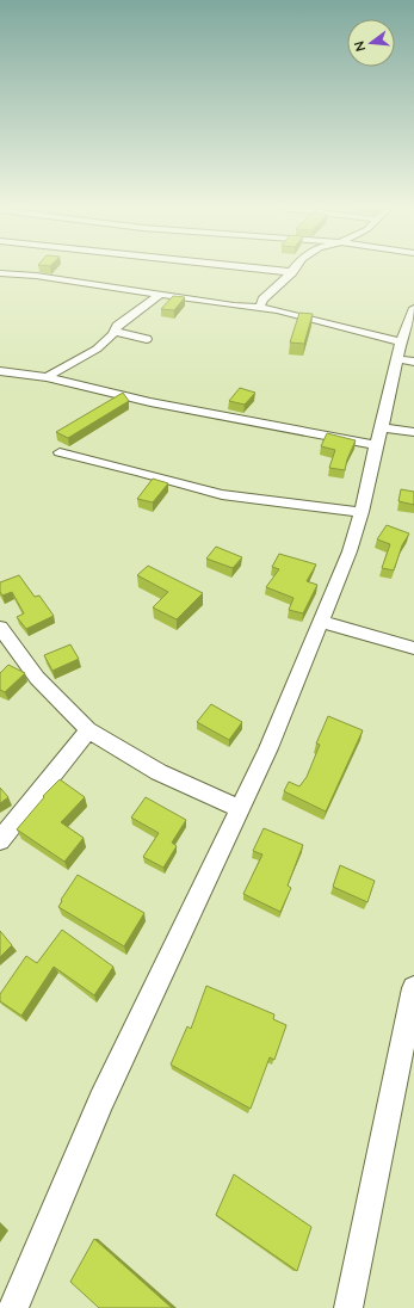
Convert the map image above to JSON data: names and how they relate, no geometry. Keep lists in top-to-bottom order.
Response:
{
  "north": "left"
}
